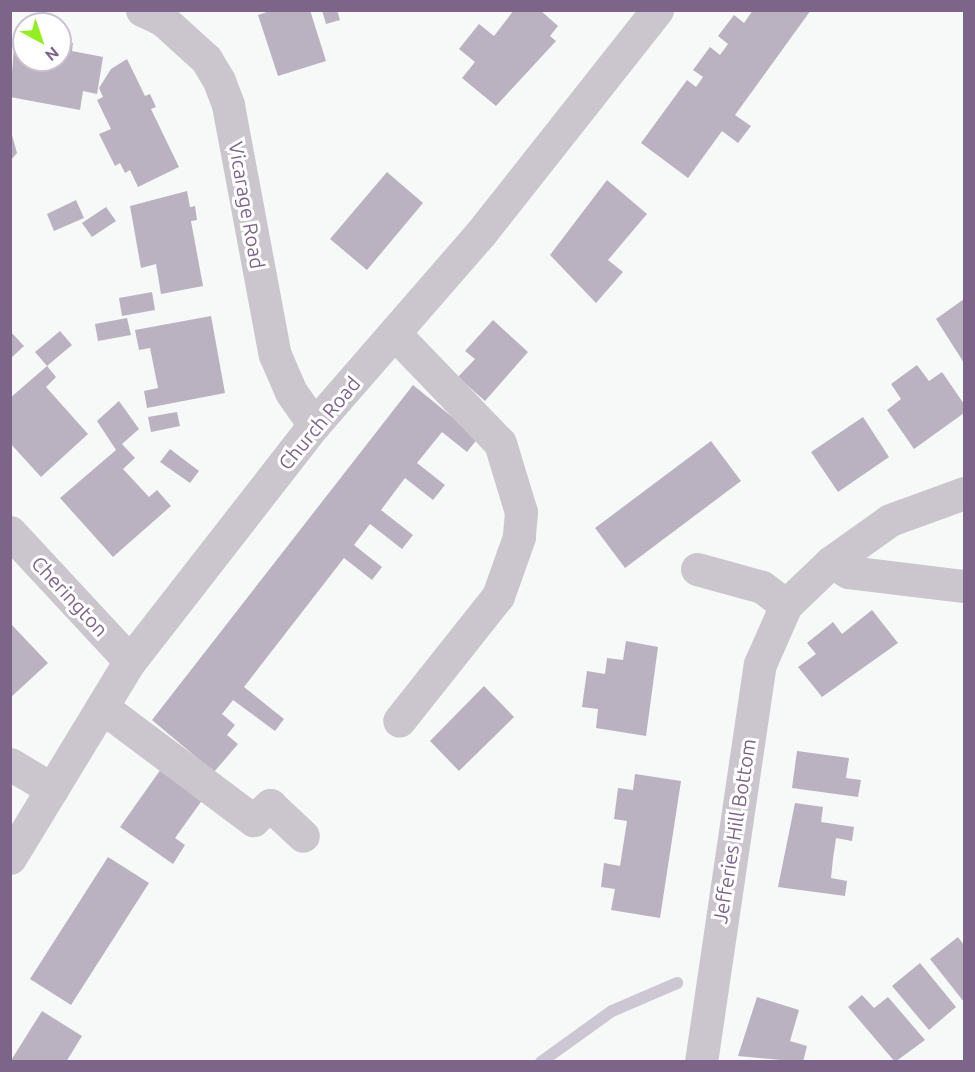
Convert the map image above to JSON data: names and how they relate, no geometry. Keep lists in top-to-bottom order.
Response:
{
  "streets": {
    "street": [
      "Vicarage Road",
      "Church Road",
      "Cherington",
      "Jefferies Hill Bottom"
    ]
  },
  "crossings": [
    ["Vicarage Road", "Church Road"],
    ["Church Road", "Cherington"]
  ],
  "north": "bottom right"
}
